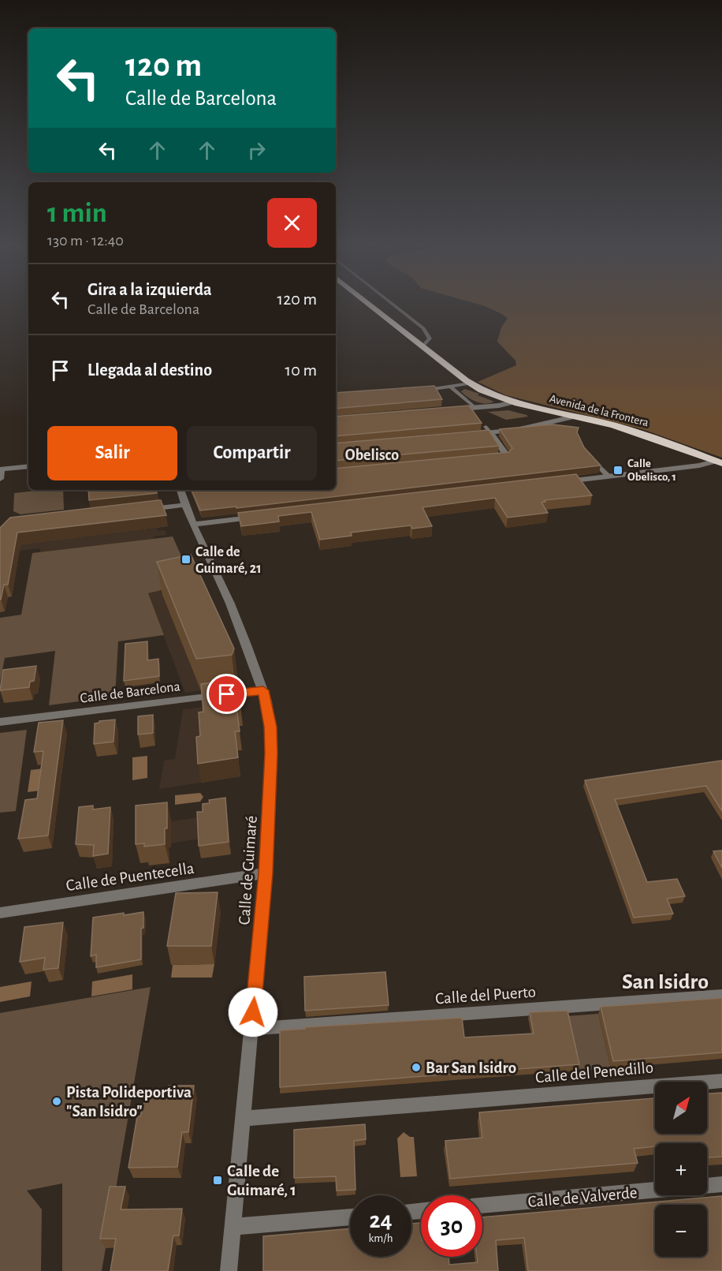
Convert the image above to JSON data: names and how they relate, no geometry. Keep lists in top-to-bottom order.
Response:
{
  "streets": {
    "highway": ["Avenida de la Frontera"],
    "street": [
      "Calle de Barcelona",
      "Calle de Guimaré",
      "Calle de Puentecella",
      "Calle del Puerto",
      "Calle del Penedillo",
      "Calle de Valverde"
    ]
  },
  "crossings": [
    ["Calle de Barcelona", "Calle de Guimaré"],
    ["Calle de Guimaré", "Calle de Puentecella"],
    ["Calle de Guimaré", "Calle del Puerto"],
    ["Calle de Guimaré", "Calle del Penedillo"]
  ],
  "districts": ["Obelisco", "San Isidro"],
  "places": {
    "transit": ["Calle Obelisco, 1", "Calle de Guimaré, 21", "Calle de Guimaré, 1"],
    "other": ["Bar San Isidro", "Pista Polideportiva \"San Isidro\""]
  },
  "north": "top right",
  "page": {
    "turn": ["120 m", "Calle de Barcelona"],
    "heading": ["1 min", "130 m · 12:40"],
    "list": [
      {
        "name": "Gira a la izquierda",
        "note": "Calle de Barcelona",
        "value": "120 m"
      },
      {
        "name": "Llegada al destino",
        "value": "10 m"
      }
    ],
    "buttons": ["Salir", "Compartir"],
    "map_buttons": ["+", "−"],
    "speed": "24 km/h",
    "limit": "30"
  }
}
